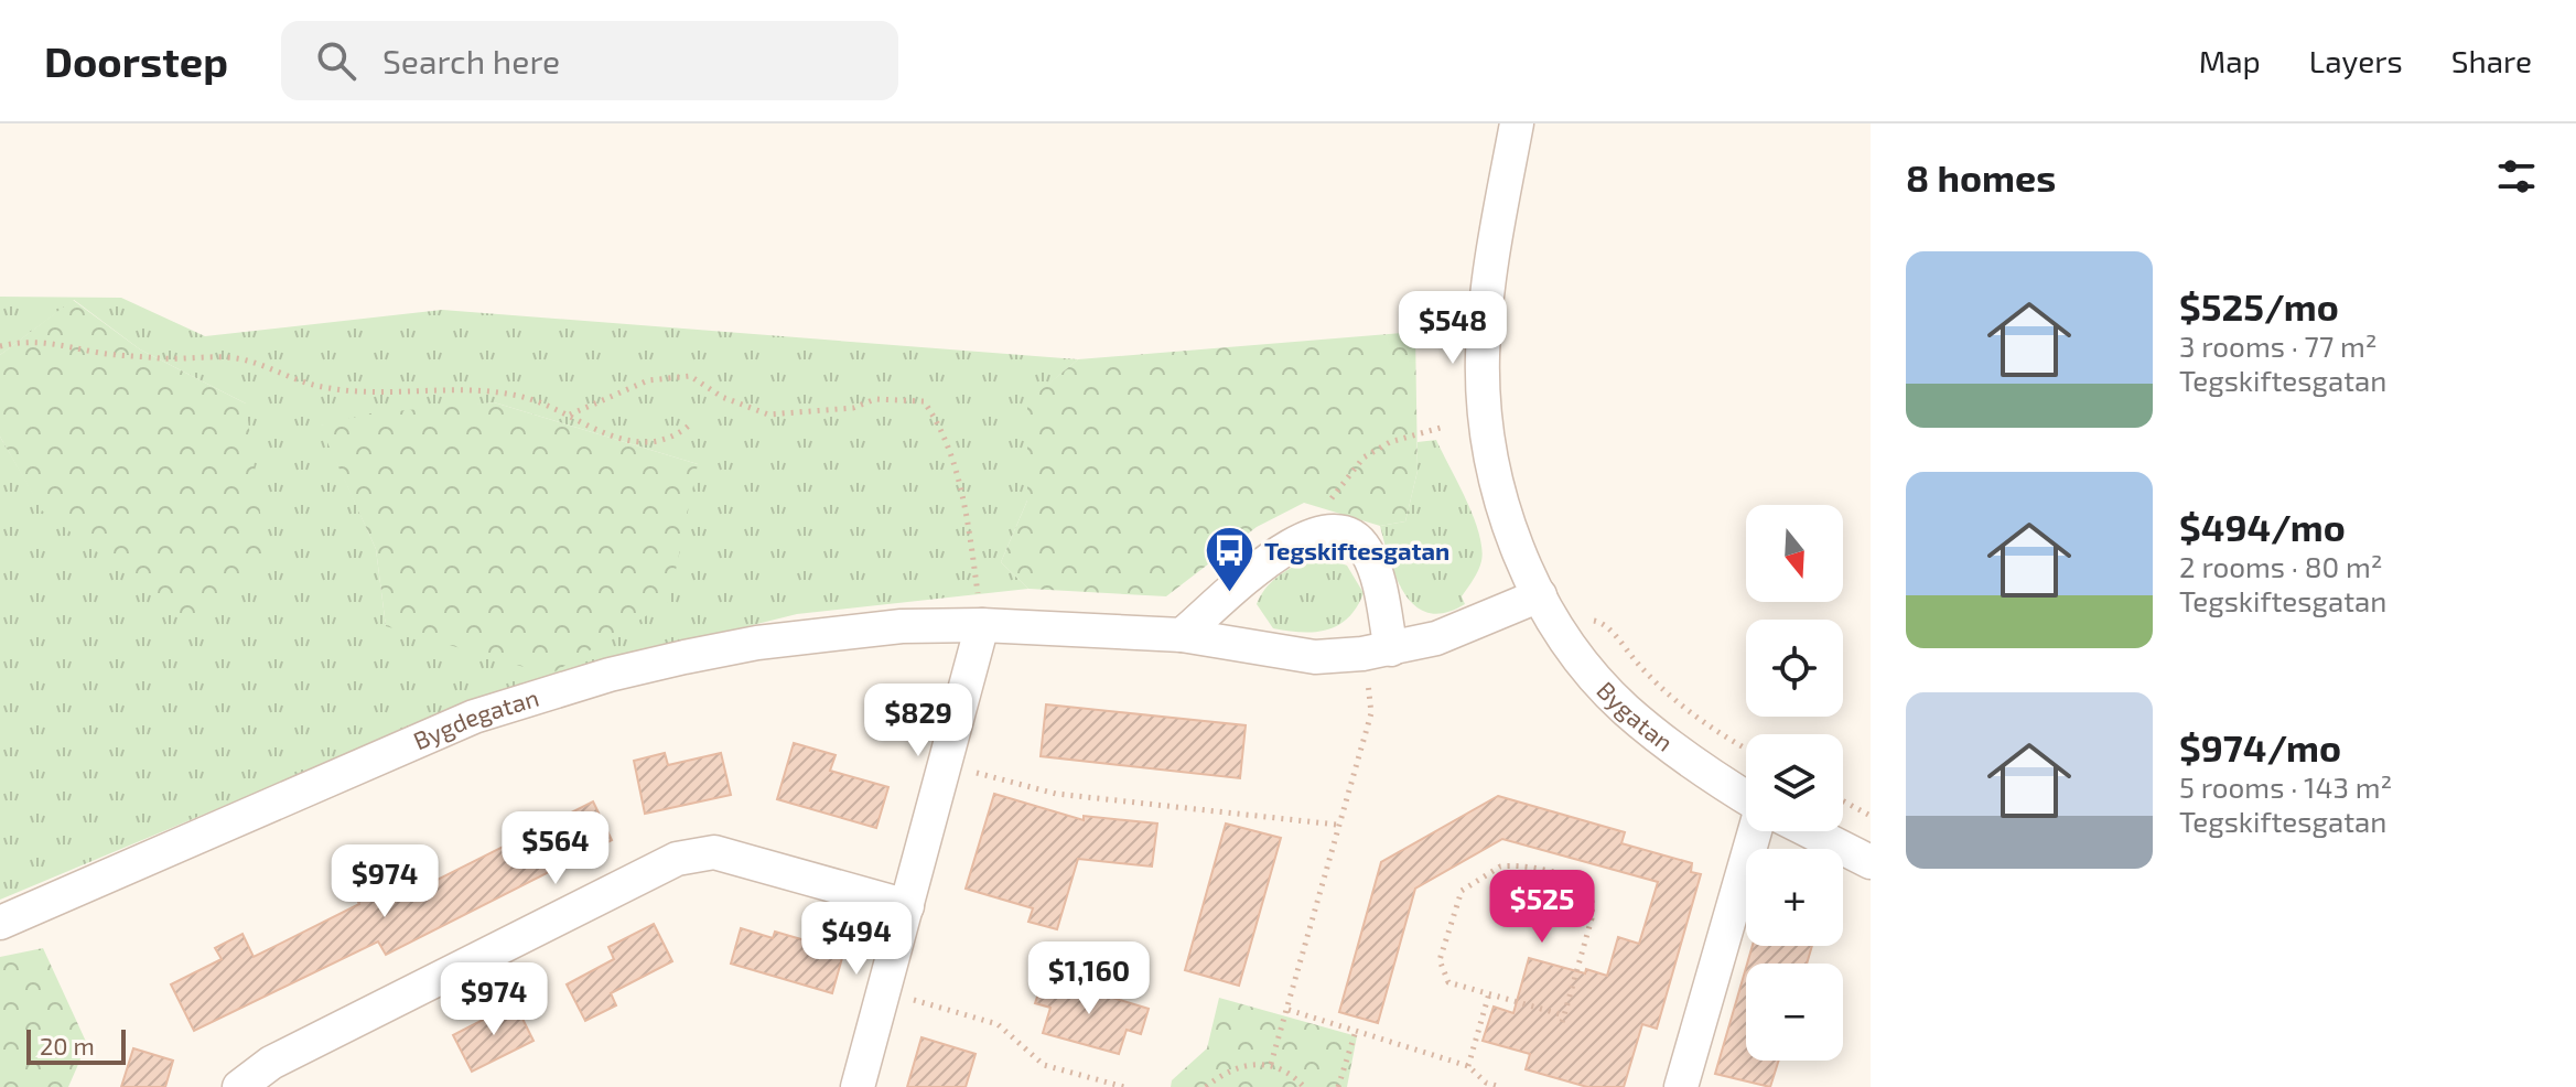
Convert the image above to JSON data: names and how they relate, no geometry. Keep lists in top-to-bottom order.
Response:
{
  "streets": {
    "street": ["Bygatan", "Bygdegatan"]
  },
  "places": {
    "bus stop": ["Tegskiftesgatan"]
  },
  "scale_bar": "20 m",
  "north": "bottom",
  "page": {
    "header": "Doorstep",
    "search": "Search here",
    "nav": ["Map", "Layers", "Share"],
    "heading": "8 homes",
    "list": [
      {
        "name": "$525/mo",
        "note": "3 rooms · 77 m² · Tegskiftesgatan"
      },
      {
        "name": "$494/mo",
        "note": "2 rooms · 80 m² · Tegskiftesgatan"
      },
      {
        "name": "$974/mo",
        "note": "5 rooms · 143 m² · Tegskiftesgatan"
      }
    ],
    "price": [
      "$548",
      "$829",
      "$564",
      "$974",
      "$525",
      "$494",
      "$1,160",
      "$974"
    ],
    "map_buttons": ["+", "−"],
    "scale": "20 m"
  }
}
